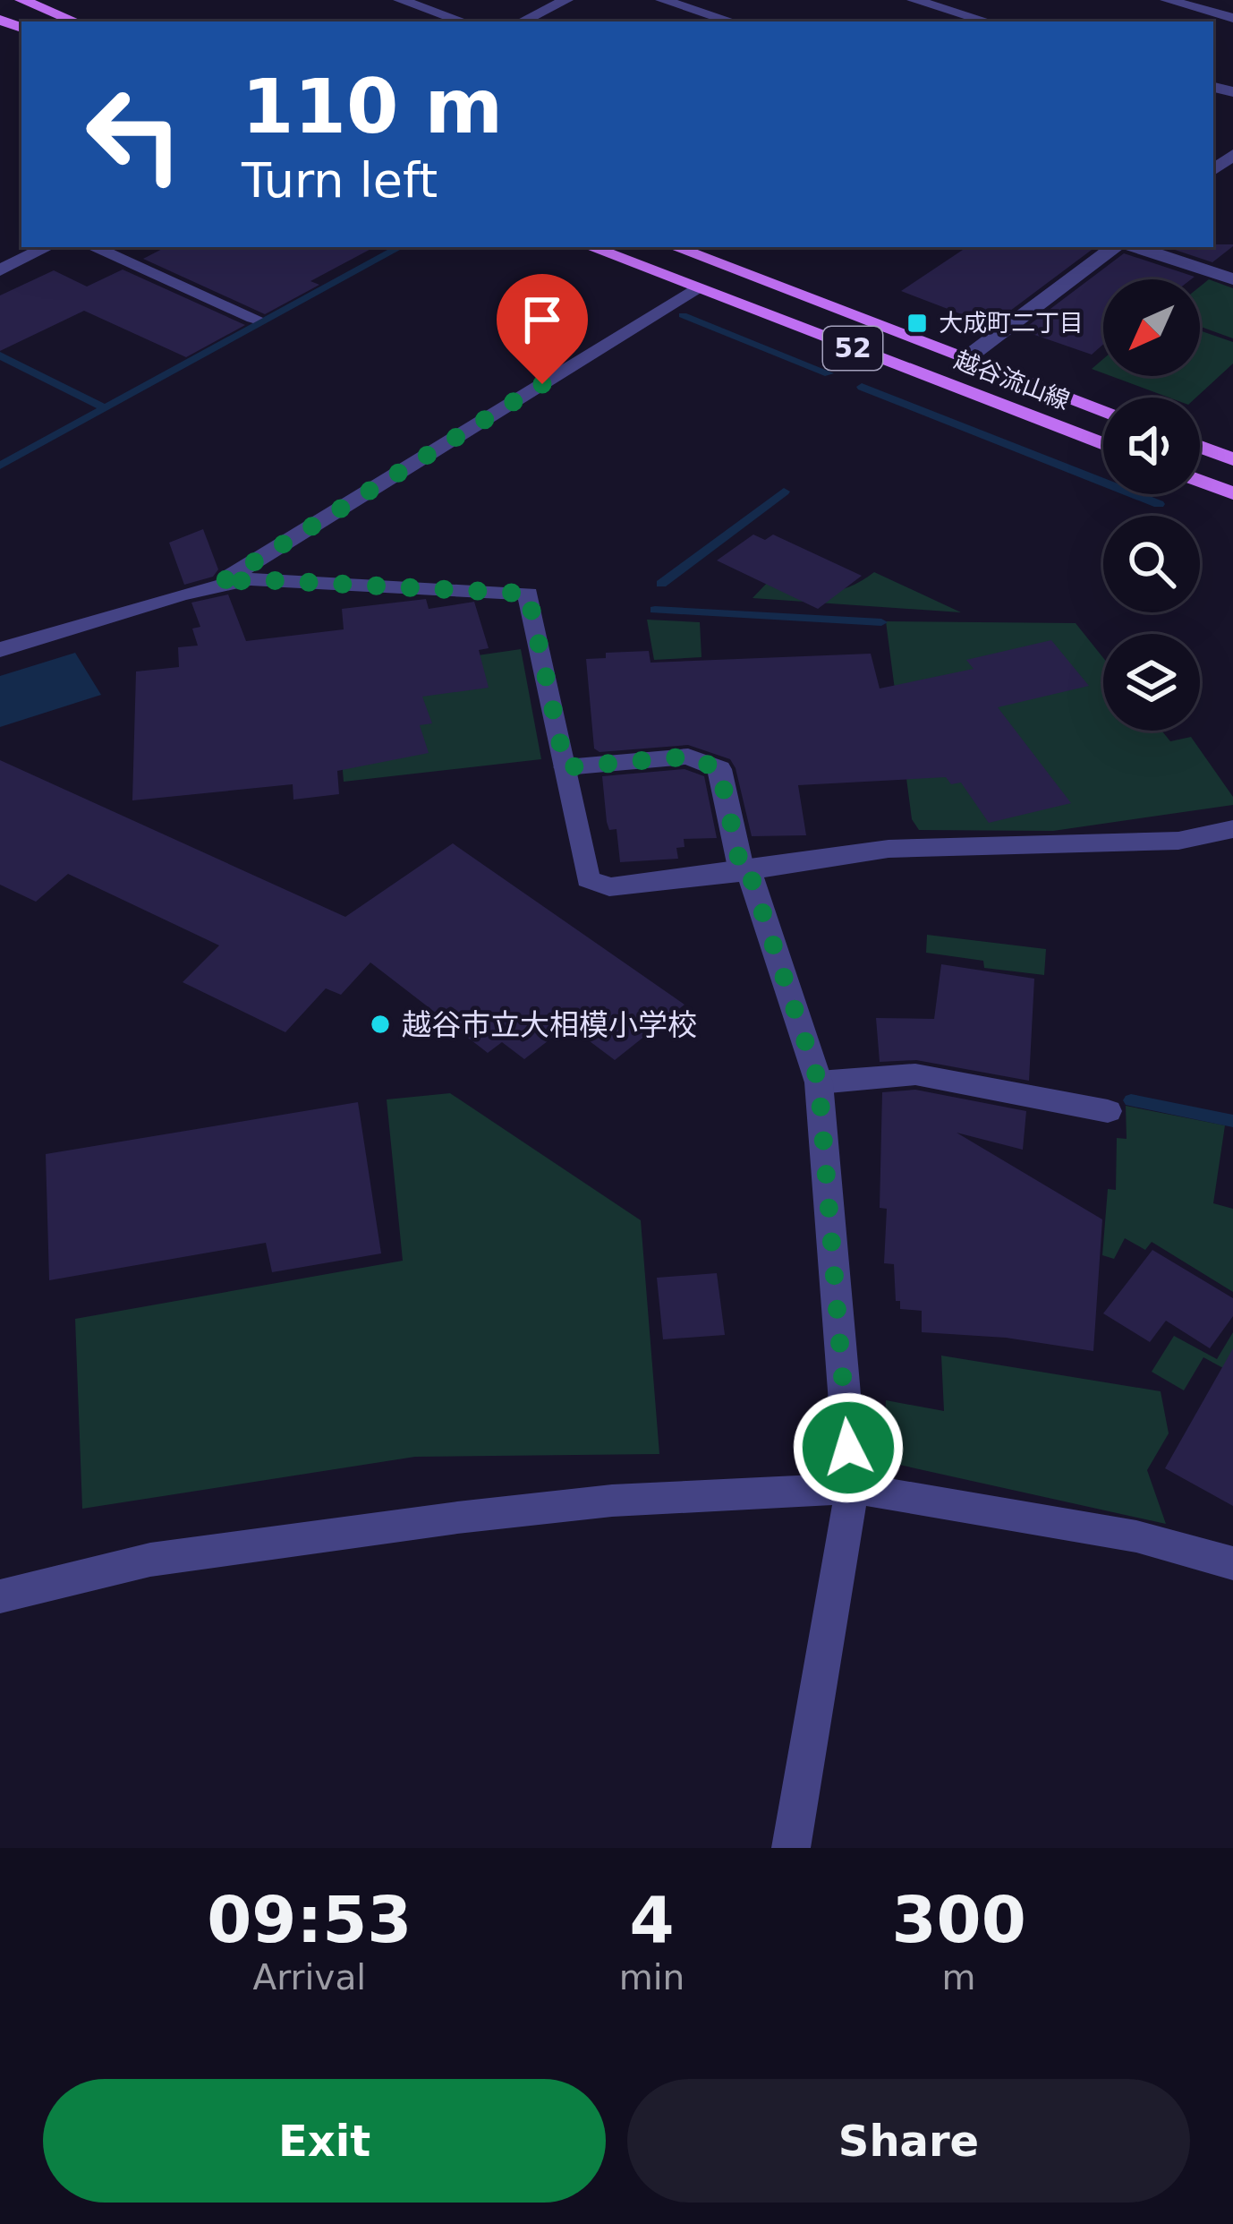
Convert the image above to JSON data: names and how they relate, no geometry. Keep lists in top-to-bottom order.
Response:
{
  "streets": {
    "main road": ["52", "越谷流山線"]
  },
  "places": {
    "transit": ["大成町二丁目"],
    "other": ["越谷市立大相模小学校"]
  },
  "north": "bottom left",
  "page": {
    "turn": ["110 m", "Turn left"],
    "eta": [
      "09:53",
      "Arrival",
      "4",
      "min",
      "300",
      "m"
    ],
    "buttons": ["Exit", "Share"]
  }
}
